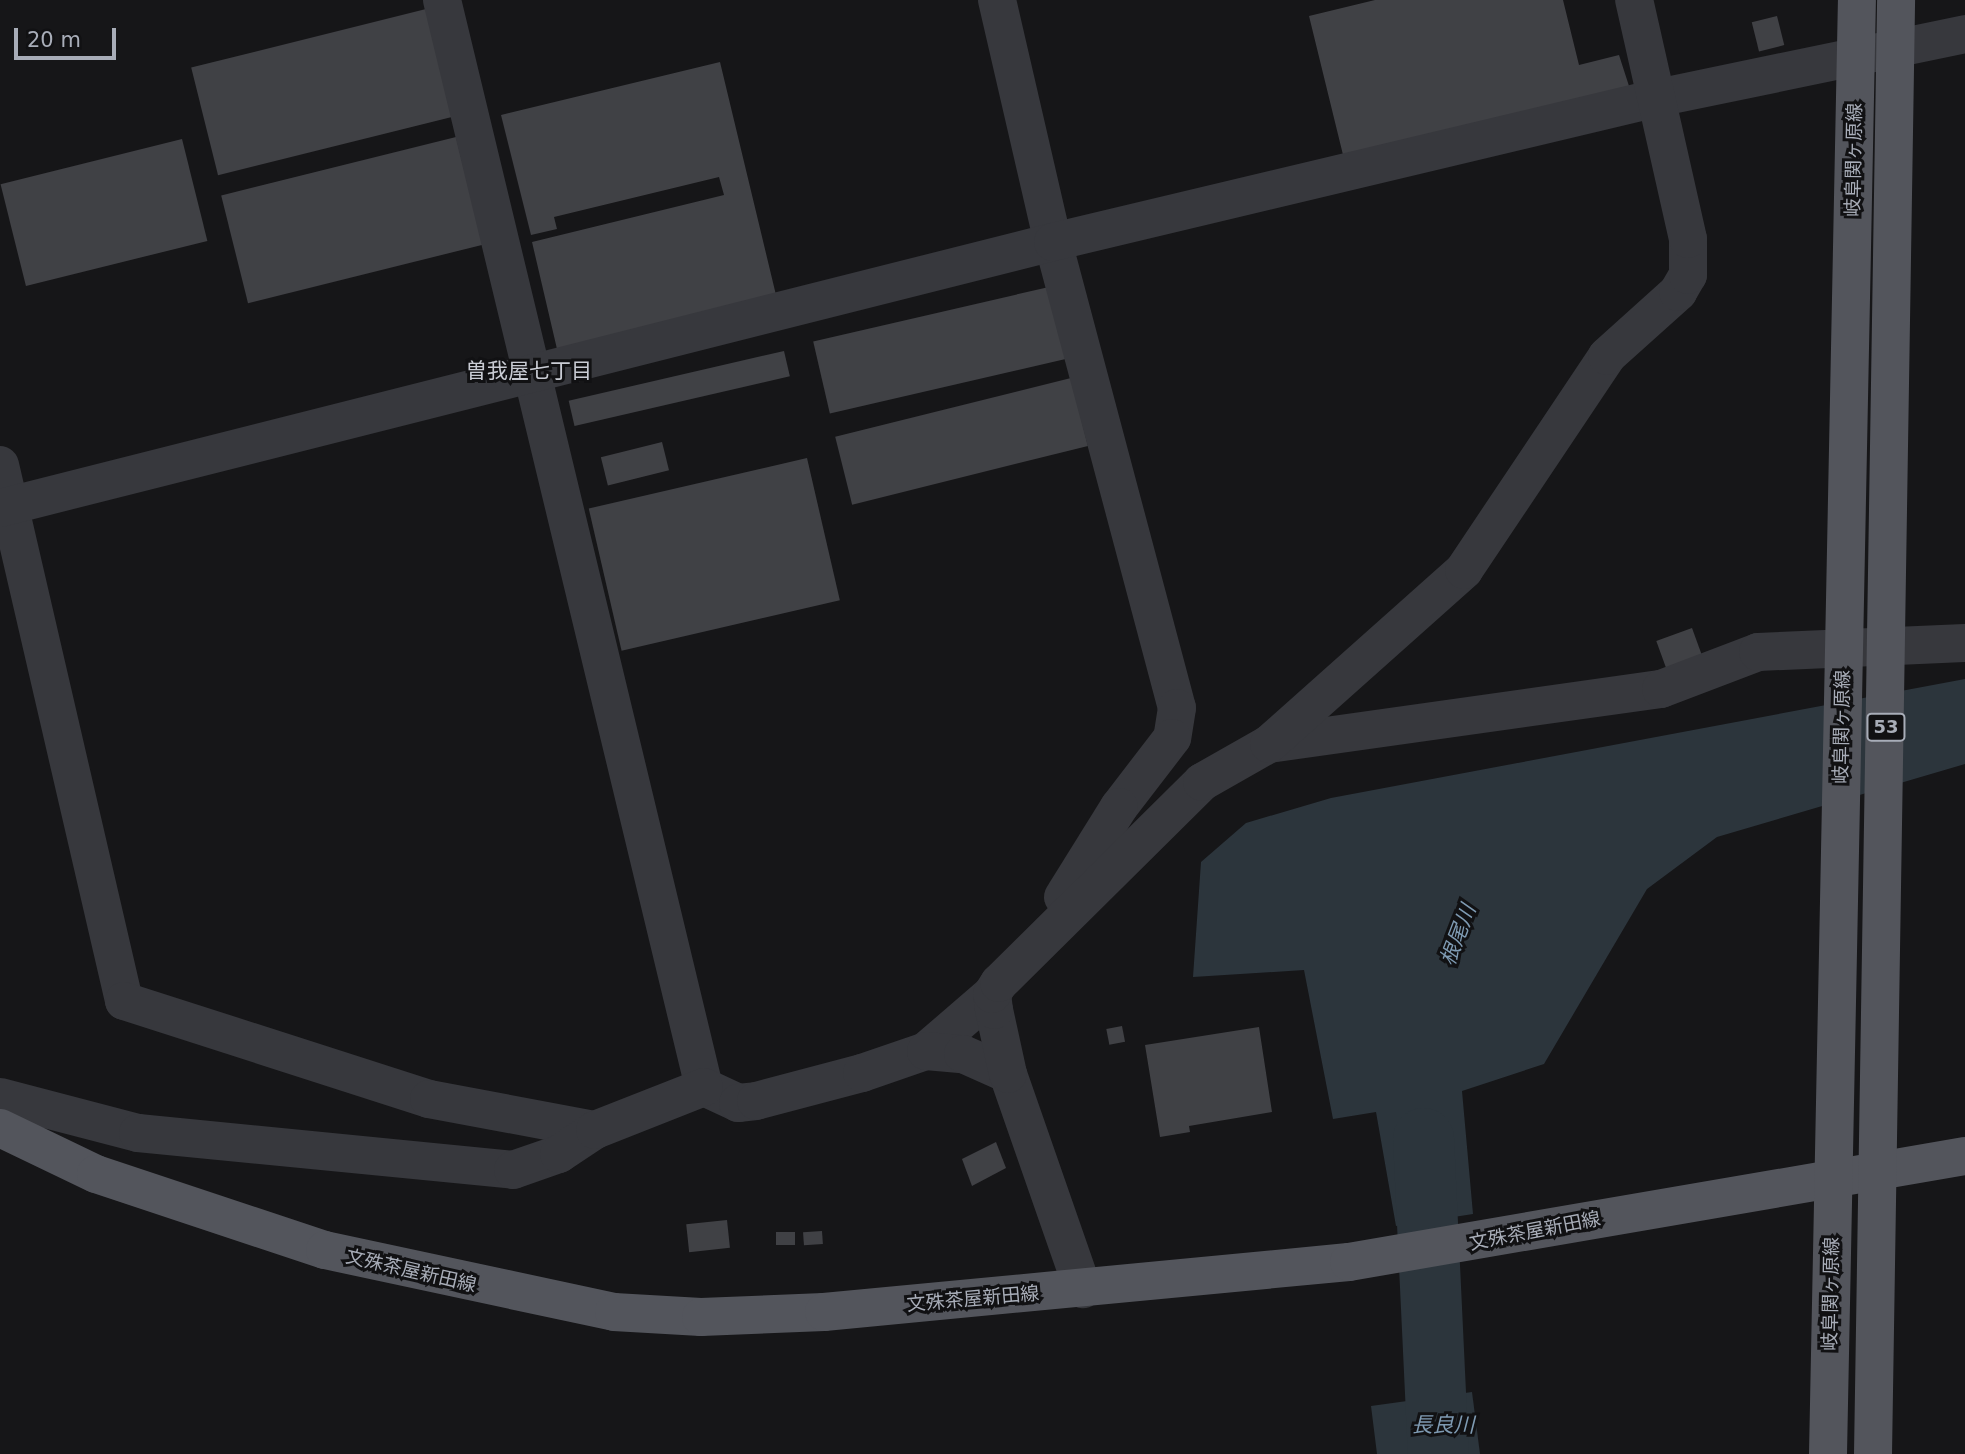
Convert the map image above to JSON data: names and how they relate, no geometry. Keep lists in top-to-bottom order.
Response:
{
  "streets": {
    "main road": ["岐阜関ヶ原線", "53", "文殊茶屋新田線"]
  },
  "districts": ["曽我屋七丁目"],
  "water": ["根尾川", "長良川"],
  "scale_bar": "20 m"
}
